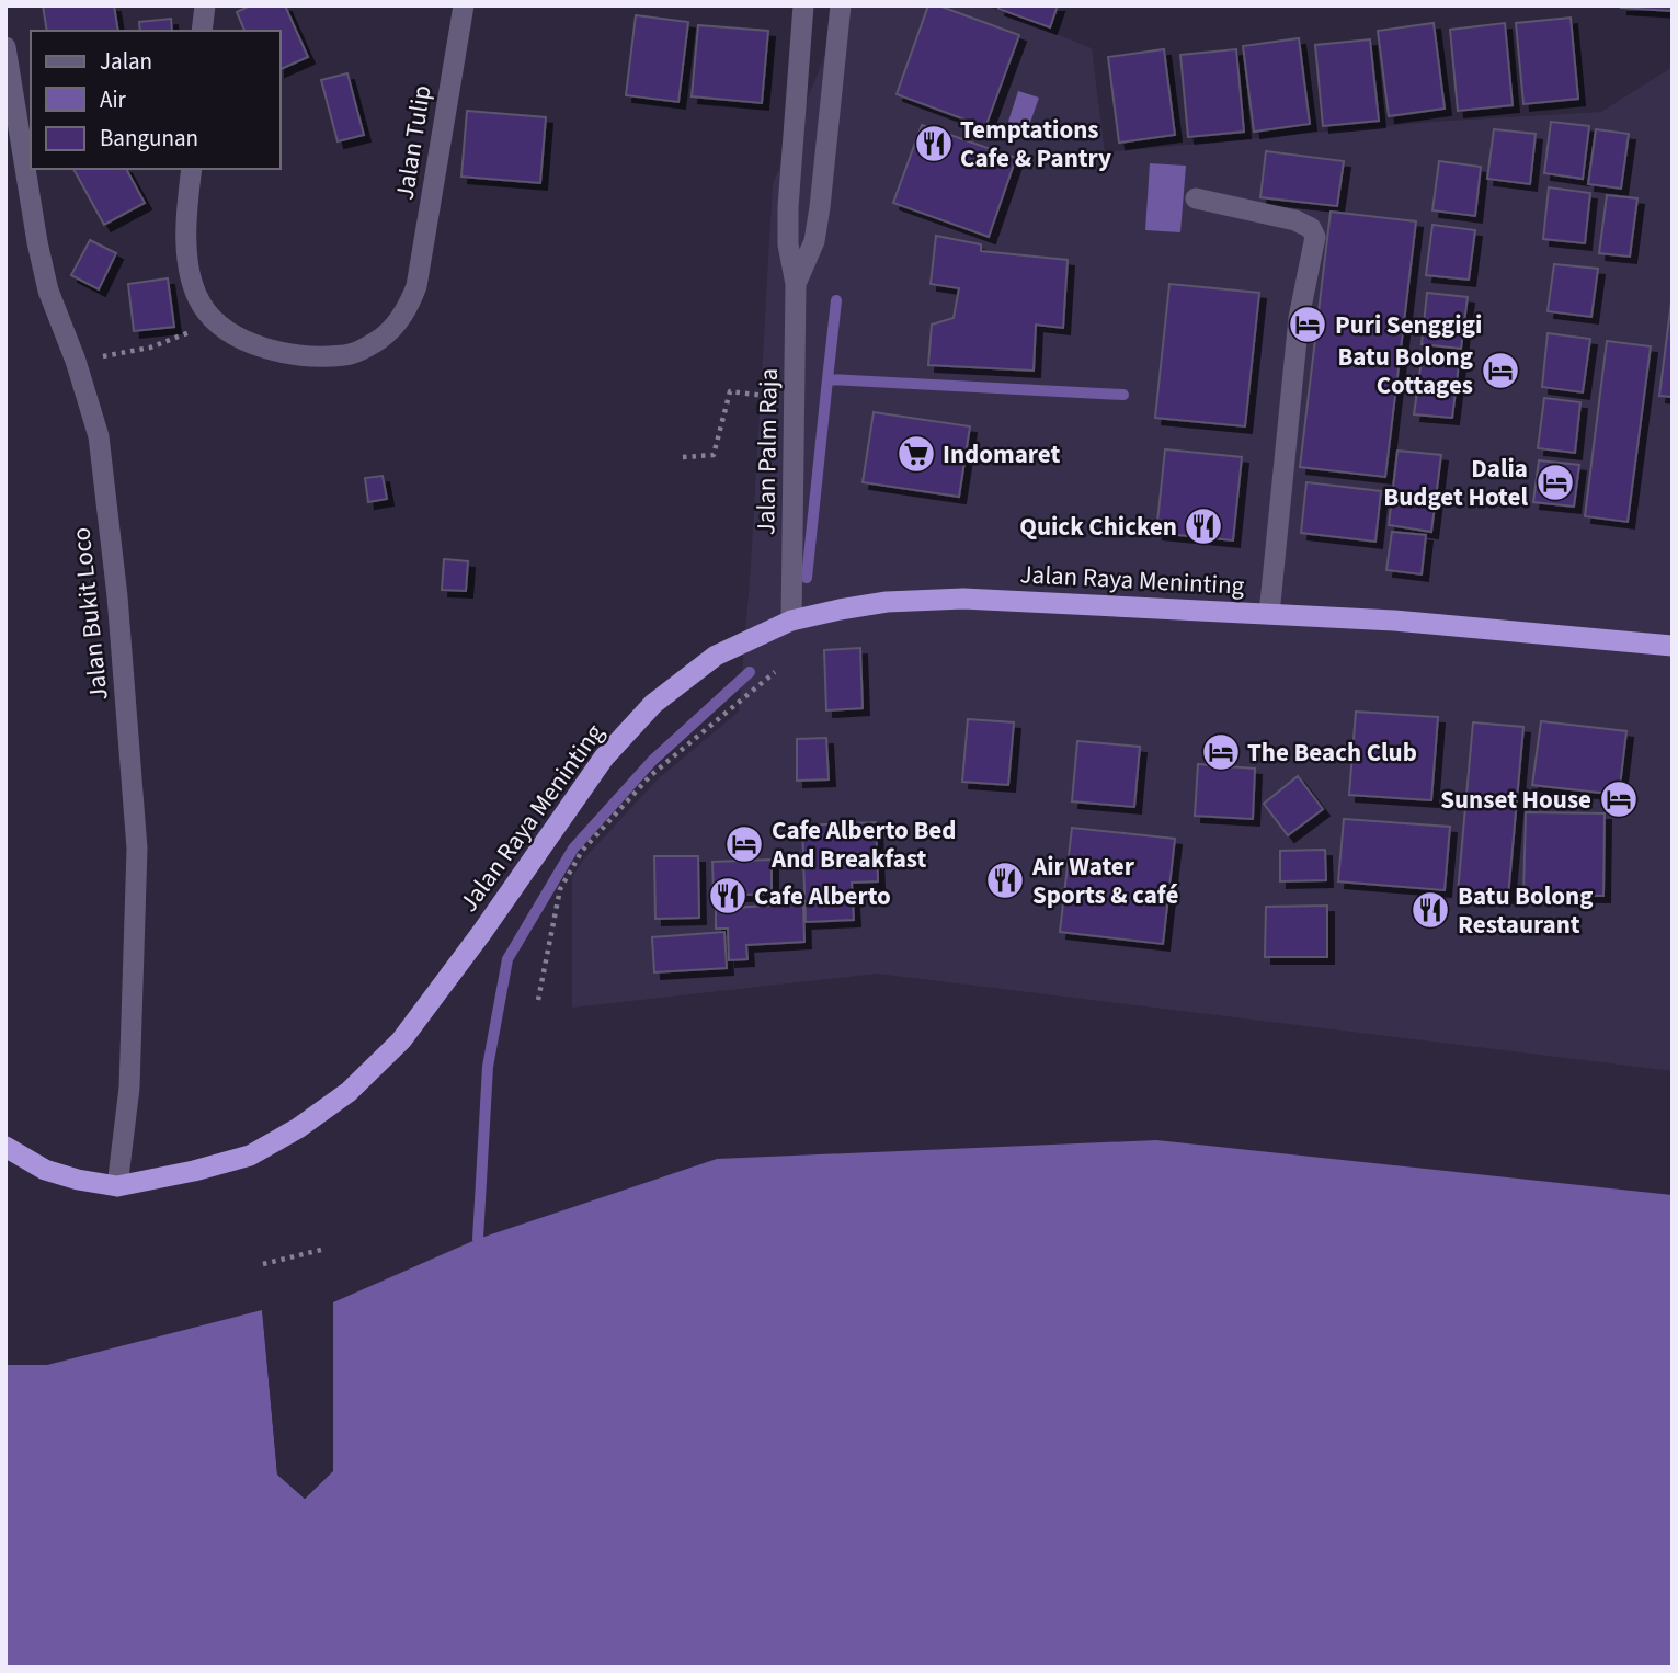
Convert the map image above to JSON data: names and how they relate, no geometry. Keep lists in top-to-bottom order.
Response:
{
  "streets": {
    "highway": ["Jalan Raya Meninting"],
    "street": ["Jalan Tulip", "Jalan Palm Raja", "Jalan Bukit Loco"]
  },
  "crossings": [
    ["Jalan Palm Raja", "Jalan Raya Meninting"],
    ["Jalan Raya Meninting", "Jalan Bukit Loco"]
  ],
  "places": {
    "restaurant": [
      "Temptations Cafe & Pantry",
      "Quick Chicken",
      "Air Water Sports & café",
      "Cafe Alberto",
      "Batu Bolong Restaurant"
    ],
    "hotel": [
      "Puri Senggigi",
      "Batu Bolong Cottages",
      "Dalia Budget Hotel",
      "The Beach Club",
      "Sunset House",
      "Cafe Alberto Bed And Breakfast"
    ],
    "supermarket": ["Indomaret"]
  },
  "legend": ["Jalan", "Air", "Bangunan"]
}
